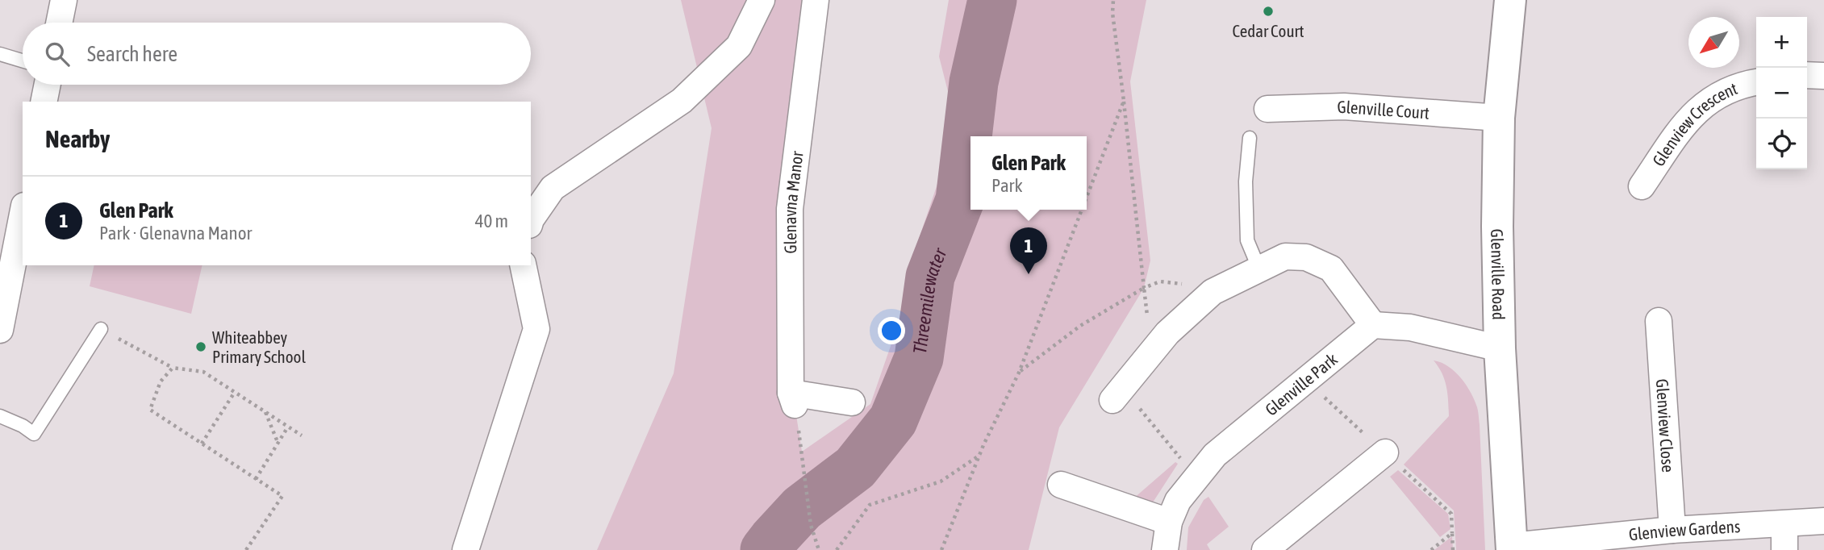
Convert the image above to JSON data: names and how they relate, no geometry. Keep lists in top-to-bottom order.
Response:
{
  "streets": {
    "street": [
      "Glenville Court",
      "Glenview Crescent",
      "Glenavna Manor",
      "Glenville Road",
      "Glenville Park",
      "Glenview Close",
      "Glenview Gardens"
    ]
  },
  "crossings": [
    ["Glenville Court", "Glenville Road"],
    ["Glenville Road", "Glenview Gardens"],
    ["Glenview Close", "Glenview Gardens"]
  ],
  "water": ["Threemilewater"],
  "places": ["Cedar Court", "Whiteabbey Primary School"],
  "north": "bottom left",
  "page": {
    "map_buttons": ["+", "−"],
    "search": "Search here",
    "heading": "Nearby",
    "popup": ["Glen Park", "Park"],
    "list": [
      {
        "mark": "1",
        "name": "Glen Park",
        "note": "Park · Glenavna Manor",
        "value": "40 m"
      }
    ],
    "pins": "1"
  }
}
